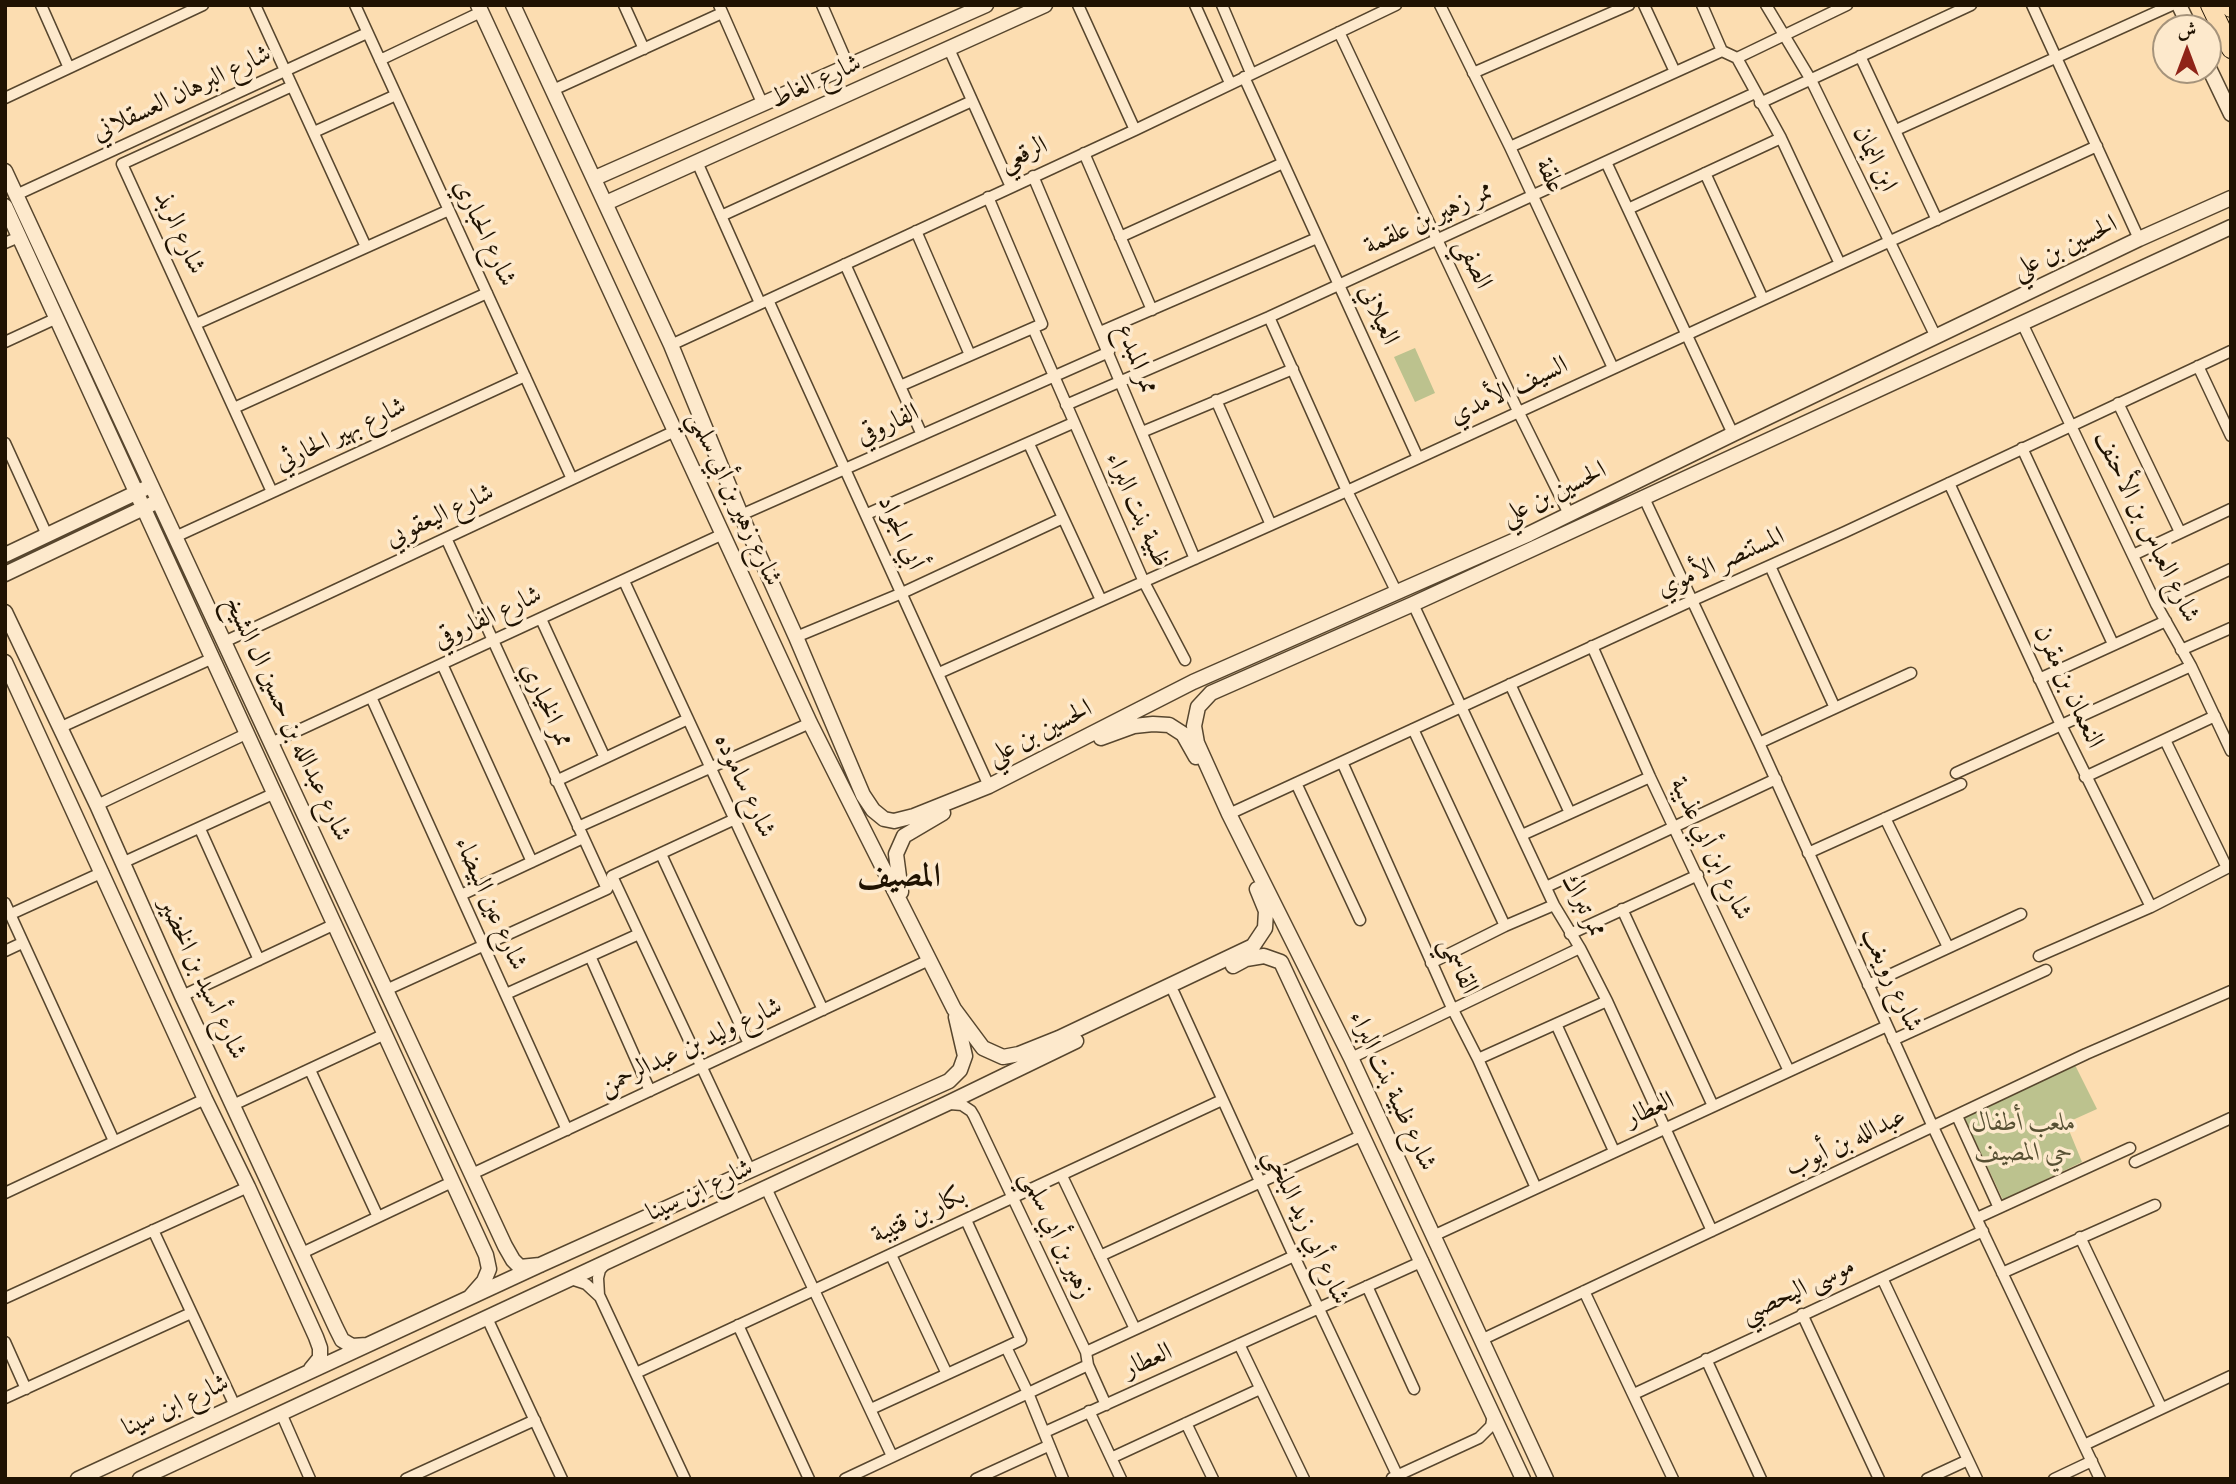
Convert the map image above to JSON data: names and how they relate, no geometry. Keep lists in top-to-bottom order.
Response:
{
  "streets": {
    "street": [
      "شارع الغاط",
      "شارع البرهان العسقلاني",
      "الرقعي",
      "ابن اليمان",
      "علقة",
      "ممر زهير بن علقمة",
      "شارع الربذ",
      "شارع الحباري",
      "الحسين بن علي",
      "الصفي",
      "العيلاني",
      "ممر المبدع",
      "السيف الأمدي",
      "الفاروقي",
      "شارع بهير الحارثي",
      "شارع زهير بن أبي سلمي",
      "ظبية بنت البراء",
      "شارع اليعقوبي",
      "شارع العباس بن الأحنف",
      "أبي الجواد",
      "المستنصر الأموي",
      "شارع الفاروقي",
      "النعمان بن مقرن",
      "ممر الخياري",
      "شارع عبدالله بن حسين ال الشيخ",
      "شارع ساموده",
      "شارع ابن أبي عذيبة",
      "شارع عين البيضاء",
      "ممر تبراك",
      "القاسمي",
      "شارع أسيد بن الخضير",
      "شارع رويغب",
      "شارع وليد بن عبدالرحمن",
      "شارع ظبية بنت البراء",
      "العطار",
      "عبدالله بن أيوب",
      "شارع ابن سينا",
      "بكار بن قتيبة",
      "شارع أبي زيد البلخي",
      "زهير بن أبي سلمي",
      "موسى اليحصبي"
    ]
  },
  "crossings": [
    ["شارع الغاط", "شارع زهير بن أبي سلمي"],
    ["شارع الغاط", "أبي الجواد"],
    ["شارع البرهان العسقلاني", "شارع الحباري"],
    ["شارع البرهان العسقلاني", "شارع عبدالله بن حسين ال الشيخ"],
    ["الرقعي", "الصفي"],
    ["الرقعي", "العيلاني"],
    ["الرقعي", "ممر المبدع"],
    ["الرقعي", "شارع زهير بن أبي سلمي"],
    ["الرقعي", "أبي الجواد"],
    ["ابن اليمان", "ممر زهير بن علقمة"],
    ["ابن اليمان", "الحسين بن علي"],
    ["ابن اليمان", "السيف الأمدي"],
    ["علقة", "ممر زهير بن علقمة"],
    ["علقة", "السيف الأمدي"],
    ["ممر زهير بن علقمة", "الصفي"],
    ["ممر زهير بن علقمة", "العيلاني"],
    ["ممر زهير بن علقمة", "ممر المبدع"],
    ["ممر زهير بن علقمة", "ظبية بنت البراء"],
    ["شارع الربذ", "شارع بهير الحارثي"],
    ["شارع الحباري", "شارع بهير الحارثي"],
    ["شارع الحباري", "شارع اليعقوبي"],
    ["الحسين بن علي", "الصفي"],
    ["الحسين بن علي", "شارع زهير بن أبي سلمي"],
    ["الحسين بن علي", "شارع العباس بن الأحنف"],
    ["الحسين بن علي", "أبي الجواد"],
    ["الحسين بن علي", "ممر تبراك"],
    ["الحسين بن علي", "شارع رويغب"],
    ["الحسين بن علي", "شارع ظبية بنت البراء"],
    ["الصفي", "السيف الأمدي"],
    ["العيلاني", "السيف الأمدي"],
    ["ممر المبدع", "السيف الأمدي"],
    ["ممر المبدع", "الفاروقي"],
    ["السيف الأمدي", "ظبية بنت البراء"],
    ["السيف الأمدي", "أبي الجواد"],
    ["الفاروقي", "شارع زهير بن أبي سلمي"],
    ["الفاروقي", "ظبية بنت البراء"],
    ["الفاروقي", "أبي الجواد"],
    ["شارع بهير الحارثي", "شارع عبدالله بن حسين ال الشيخ"],
    ["شارع زهير بن أبي سلمي", "شارع اليعقوبي"],
    ["شارع زهير بن أبي سلمي", "شارع الفاروقي"],
    ["شارع زهير بن أبي سلمي", "شارع وليد بن عبدالرحمن"],
    ["شارع زهير بن أبي سلمي", "شارع ابن سينا"],
    ["شارع اليعقوبي", "ممر الخياري"],
    ["شارع اليعقوبي", "شارع عبدالله بن حسين ال الشيخ"],
    ["شارع العباس بن الأحنف", "المستنصر الأموي"],
    ["المستنصر الأموي", "النعمان بن مقرن"],
    ["المستنصر الأموي", "شارع ابن أبي عذيبة"],
    ["المستنصر الأموي", "ممر تبراك"],
    ["المستنصر الأموي", "القاسمي"],
    ["المستنصر الأموي", "شارع رويغب"],
    ["المستنصر الأموي", "شارع ظبية بنت البراء"],
    ["شارع الفاروقي", "ممر الخياري"],
    ["شارع الفاروقي", "شارع عبدالله بن حسين ال الشيخ"],
    ["شارع الفاروقي", "شارع ساموده"],
    ["شارع الفاروقي", "شارع عين البيضاء"],
    ["شارع عبدالله بن حسين ال الشيخ", "شارع وليد بن عبدالرحمن"],
    ["شارع عبدالله بن حسين ال الشيخ", "شارع ابن سينا"],
    ["شارع ساموده", "شارع وليد بن عبدالرحمن"],
    ["شارع ابن أبي عذيبة", "العطار"],
    ["شارع عين البيضاء", "شارع وليد بن عبدالرحمن"],
    ["ممر تبراك", "العطار"],
    ["ممر تبراك", "عبدالله بن أيوب"],
    ["القاسمي", "العطار"],
    ["شارع رويغب", "العطار"],
    ["شارع رويغب", "عبدالله بن أيوب"],
    ["شارع رويغب", "موسى اليحصبي"],
    ["شارع ظبية بنت البراء", "العطار"],
    ["شارع ظبية بنت البراء", "عبدالله بن أيوب"],
    ["شارع ظبية بنت البراء", "شارع ابن سينا"],
    ["العطار", "شارع أبي زيد البلخي"],
    ["العطار", "زهير بن أبي سلمي"],
    ["شارع ابن سينا", "شارع أبي زيد البلخي"],
    ["شارع ابن سينا", "زهير بن أبي سلمي"],
    ["بكار بن قتيبة", "شارع أبي زيد البلخي"],
    ["بكار بن قتيبة", "زهير بن أبي سلمي"]
  ],
  "districts": ["المصيف"],
  "parks": ["ملعب أطفال حي المصيف"],
  "north": "top"
}
